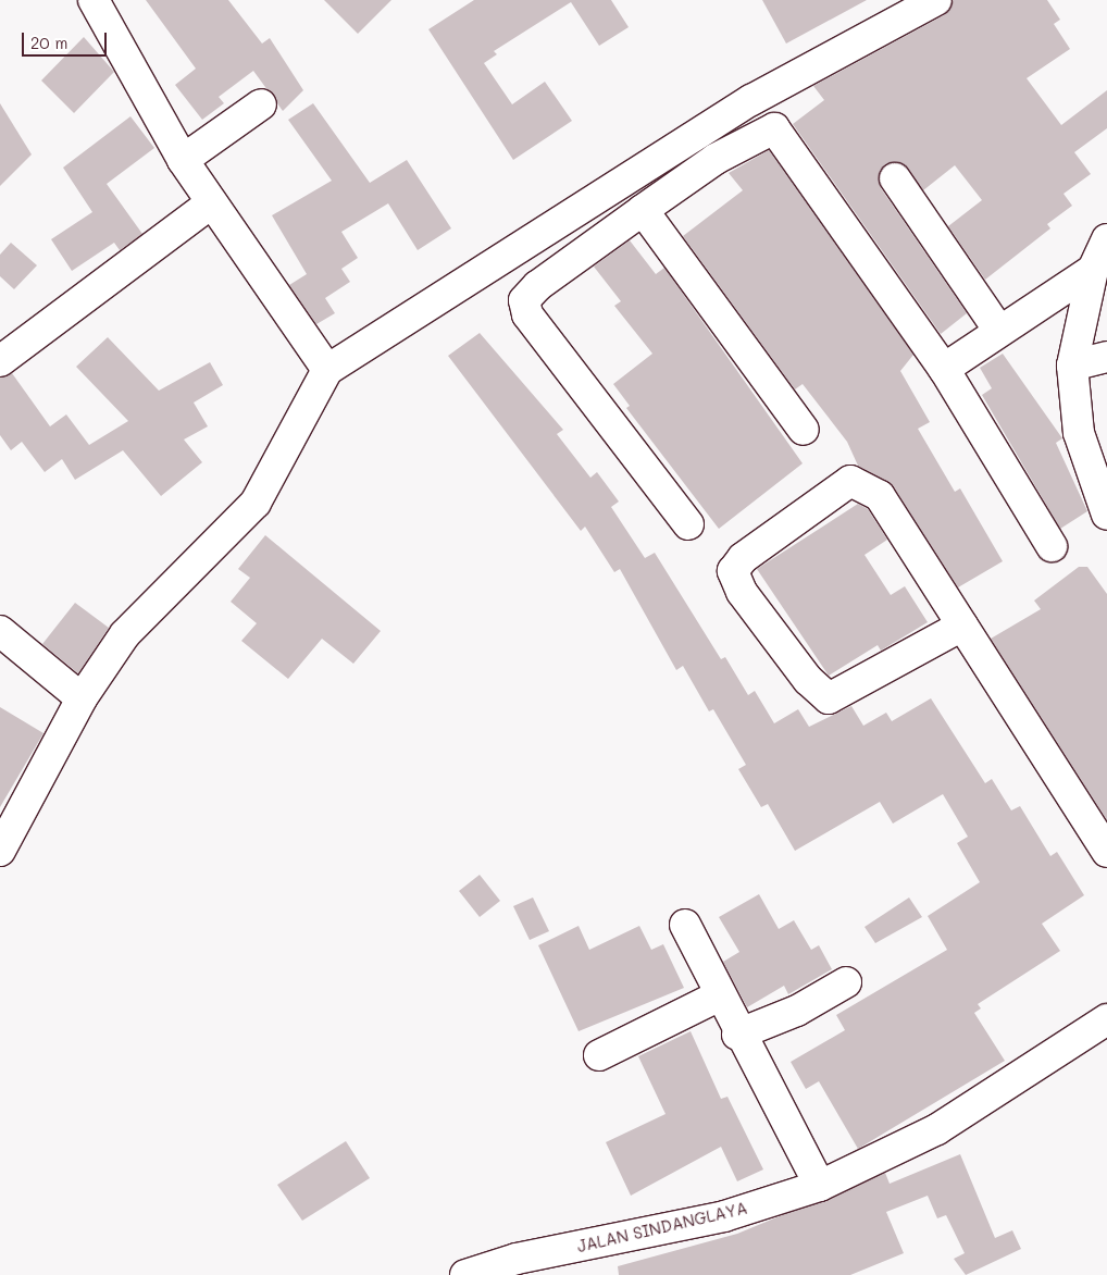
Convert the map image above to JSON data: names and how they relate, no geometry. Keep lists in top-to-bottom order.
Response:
{
  "streets": {
    "street": ["JALAN SINDANGLAYA"]
  },
  "scale_bar": "20 m"
}
